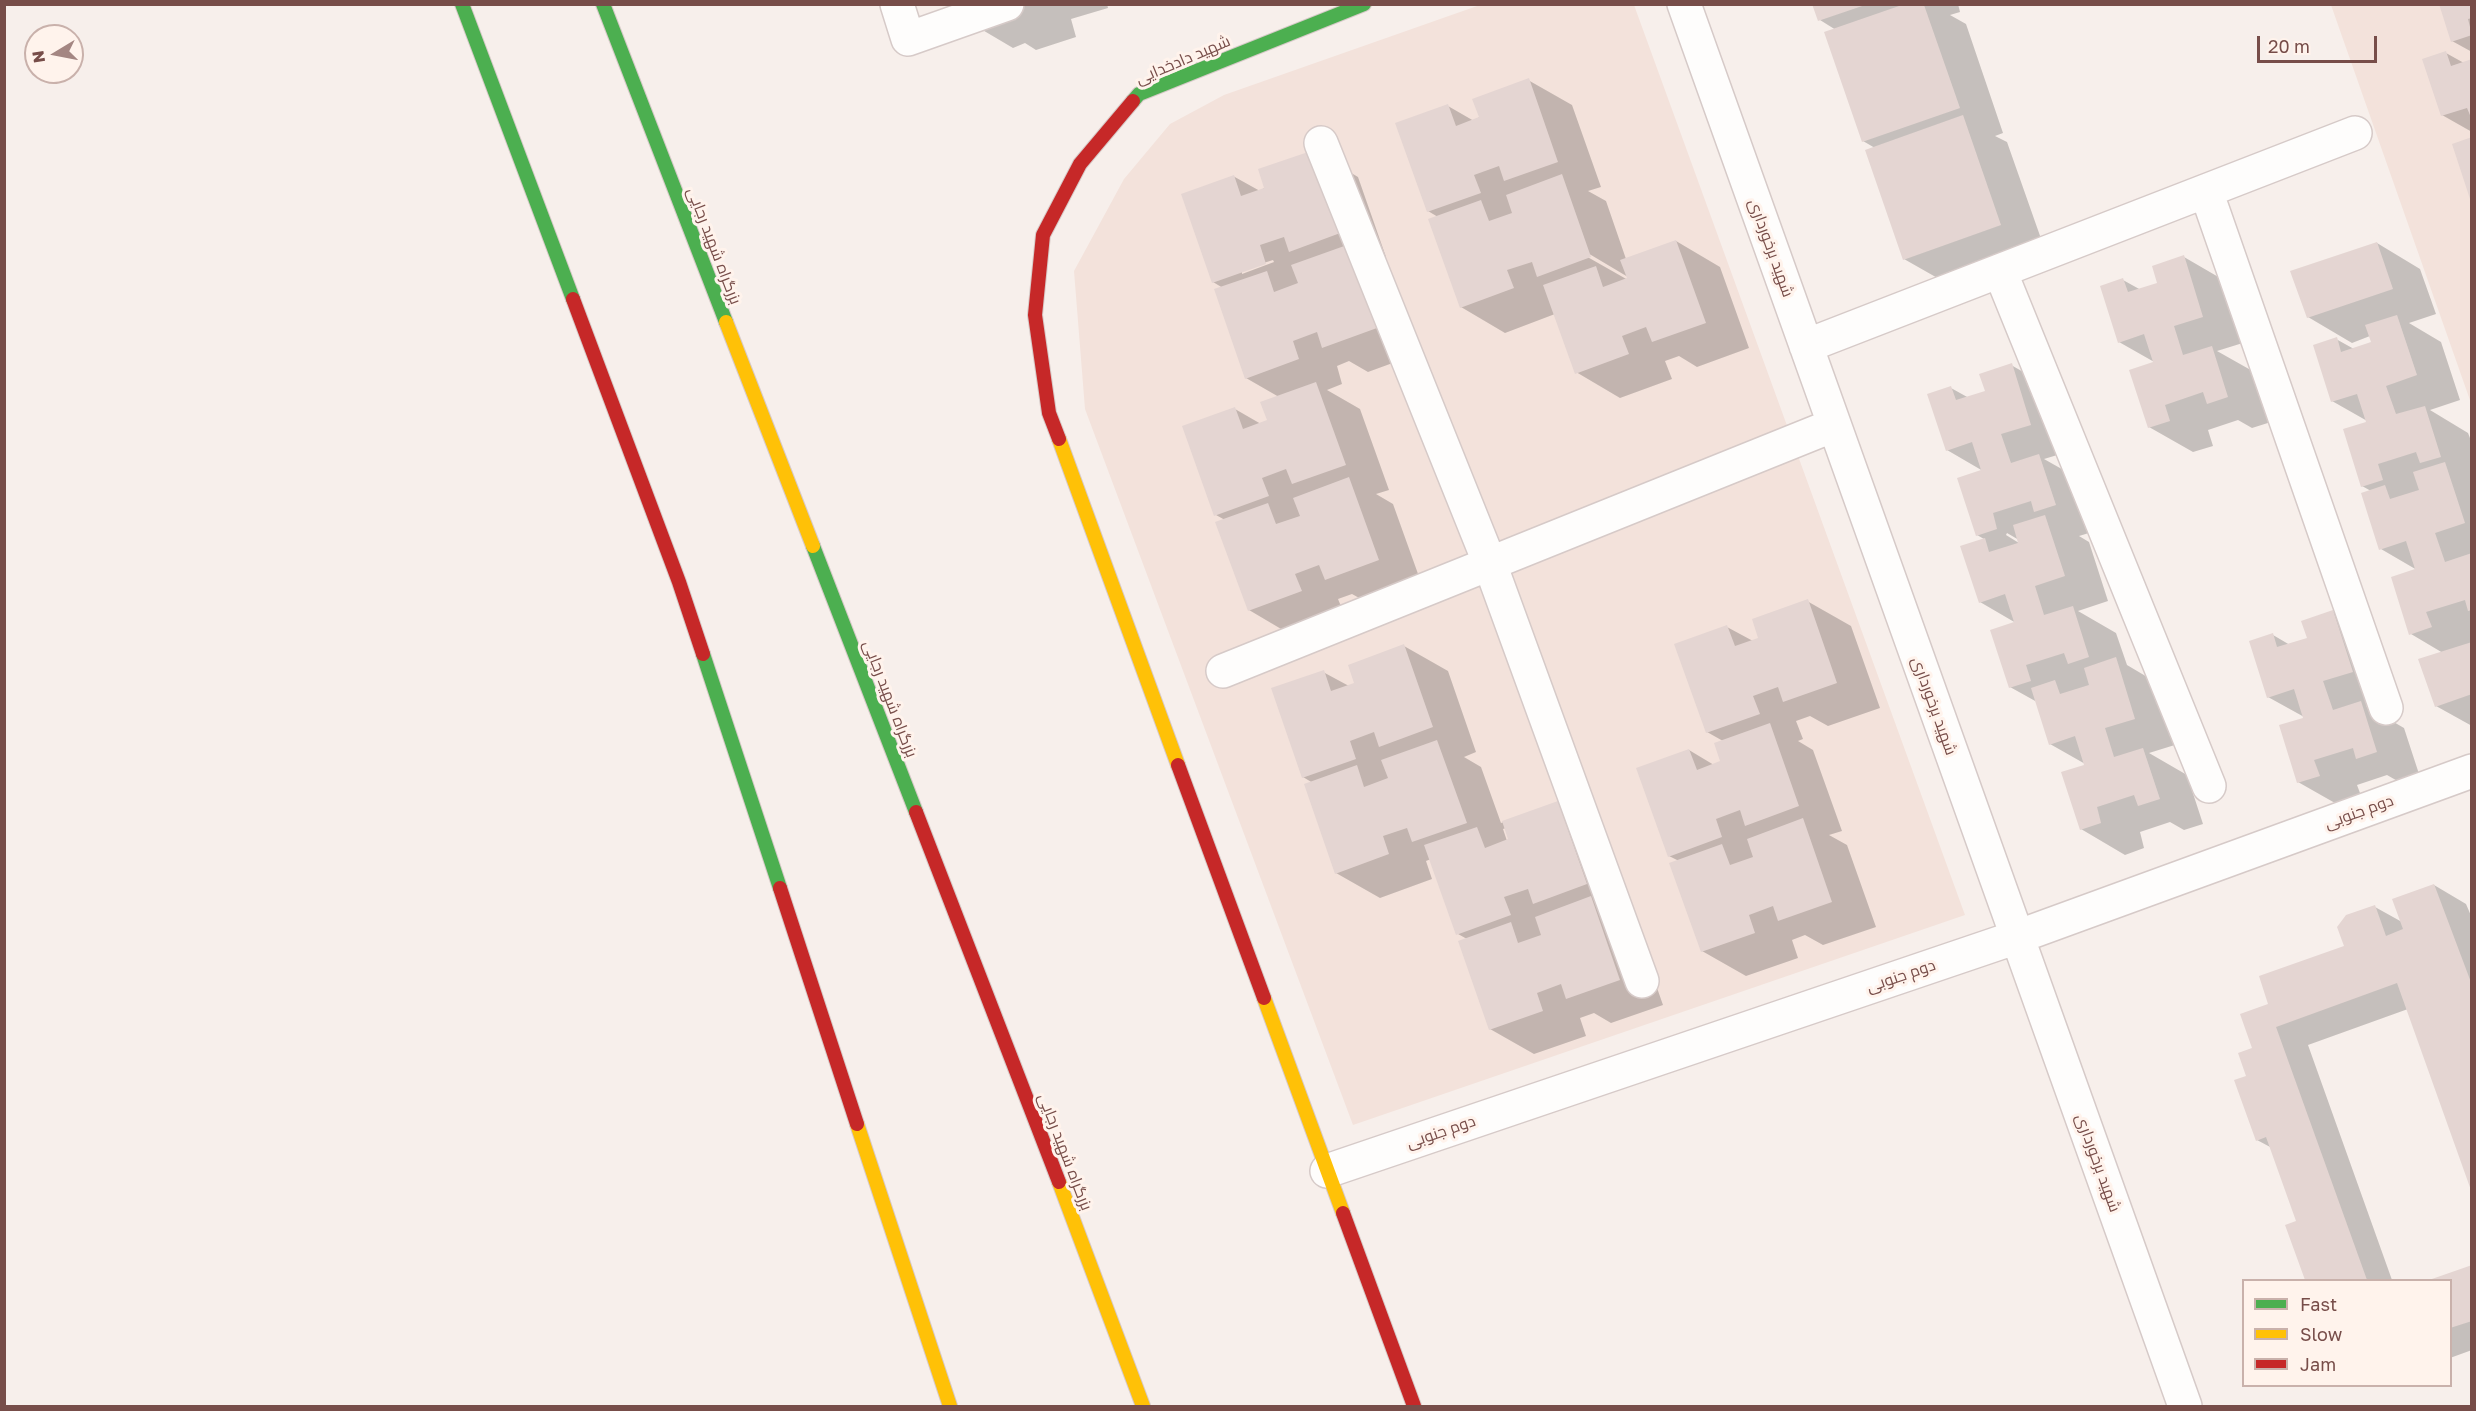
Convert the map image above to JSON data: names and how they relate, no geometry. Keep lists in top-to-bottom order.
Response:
{
  "streets": {
    "main road": ["شهید دادخدایی", "بزرگراه شهید رجایی"],
    "street": ["شهید برخورداری", "دوم جنوبی"]
  },
  "crossings": [
    ["شهید دادخدایی", "دوم جنوبی"],
    ["شهید برخورداری", "دوم جنوبی"]
  ],
  "legend": ["Fast", "Slow", "Jam"],
  "scale_bar": "20 m",
  "north": "left"
}
